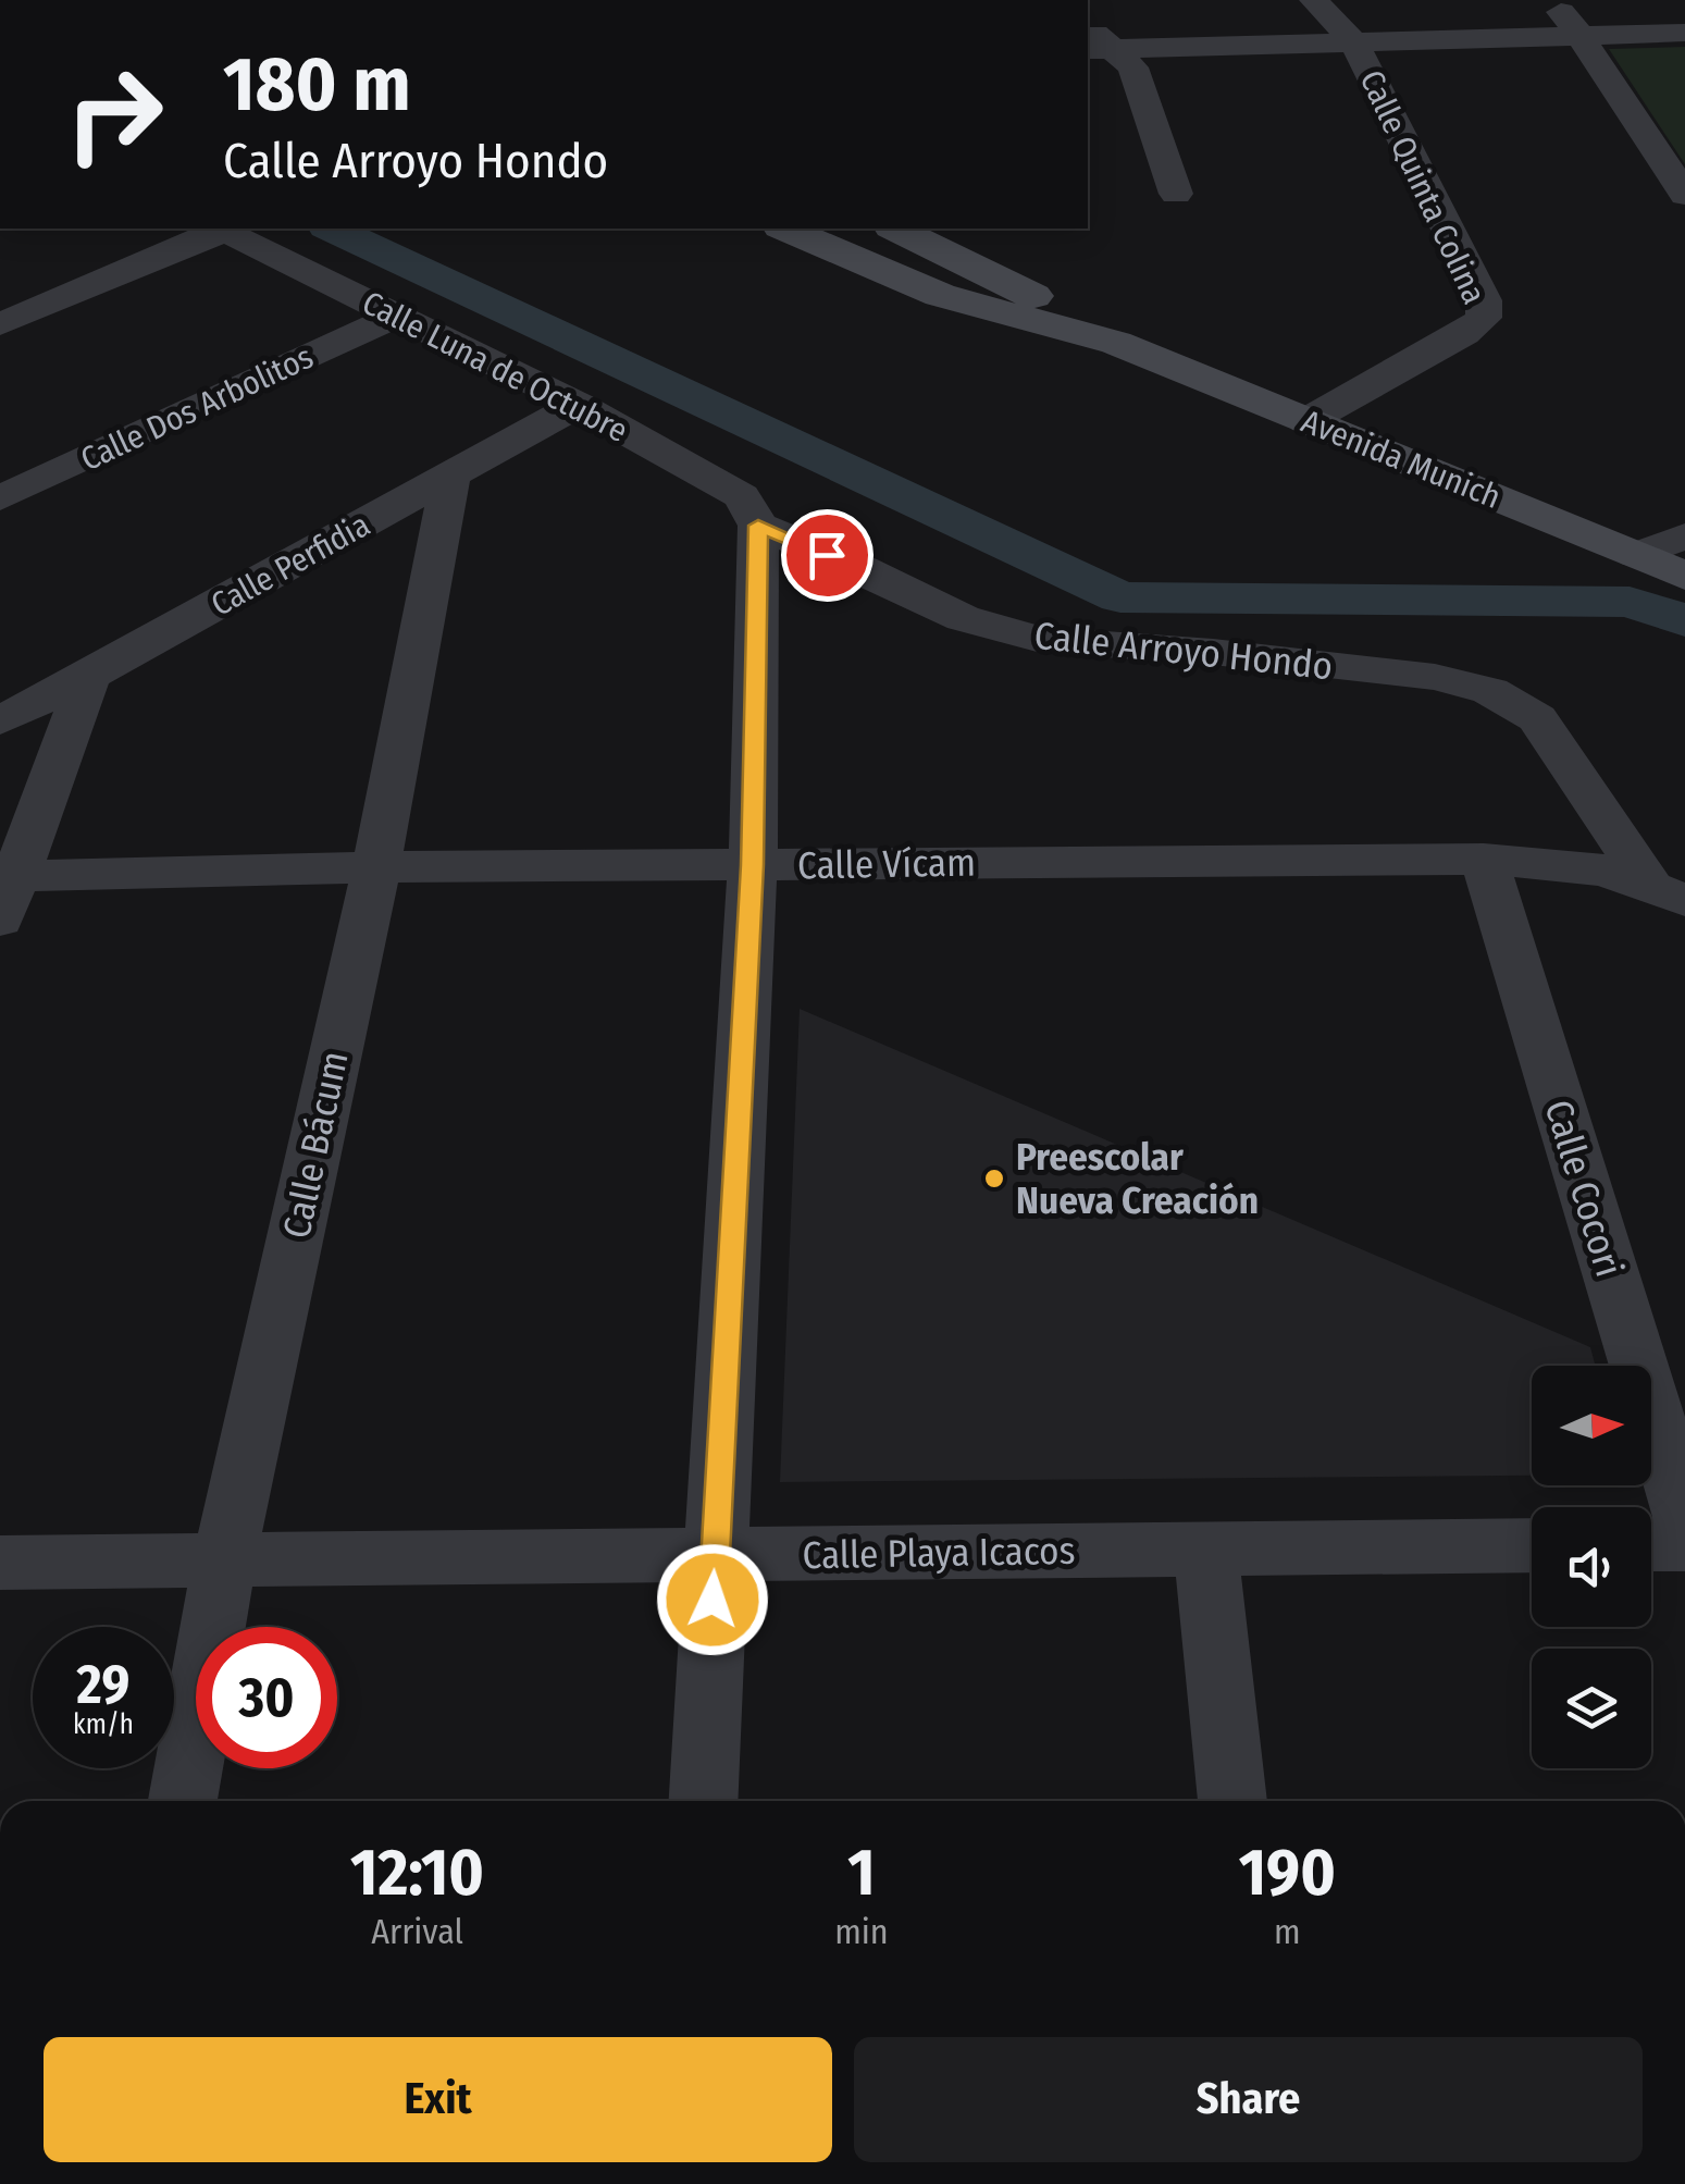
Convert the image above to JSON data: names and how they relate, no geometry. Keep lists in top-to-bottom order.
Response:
{
  "streets": {
    "main road": ["Avenida Munich"],
    "street": [
      "Calle Quinta Colina",
      "Calle Luna de Octubre",
      "Calle Dos Arbolitos",
      "Calle Perfidia",
      "Calle Arroyo Hondo",
      "Calle Vícam",
      "Calle Bácum",
      "Calle Cocori",
      "Calle Playa Icacos"
    ]
  },
  "crossings": [
    ["Calle Quinta Colina", "Avenida Munich"],
    ["Calle Luna de Octubre", "Calle Dos Arbolitos"],
    ["Calle Luna de Octubre", "Calle Perfidia"],
    ["Calle Luna de Octubre", "Calle Arroyo Hondo"],
    ["Calle Perfidia", "Calle Bácum"],
    ["Calle Arroyo Hondo", "Calle Vícam"],
    ["Calle Vícam", "Calle Bácum"],
    ["Calle Vícam", "Calle Cocori"],
    ["Calle Bácum", "Calle Playa Icacos"]
  ],
  "places": ["Preescolar Nueva Creación"],
  "north": "right",
  "page": {
    "turn": ["180 m", "Calle Arroyo Hondo"],
    "speed": "29 km/h",
    "limit": "30",
    "eta": [
      "12:10",
      "Arrival",
      "1",
      "min",
      "190",
      "m"
    ],
    "buttons": ["Exit", "Share"]
  }
}
